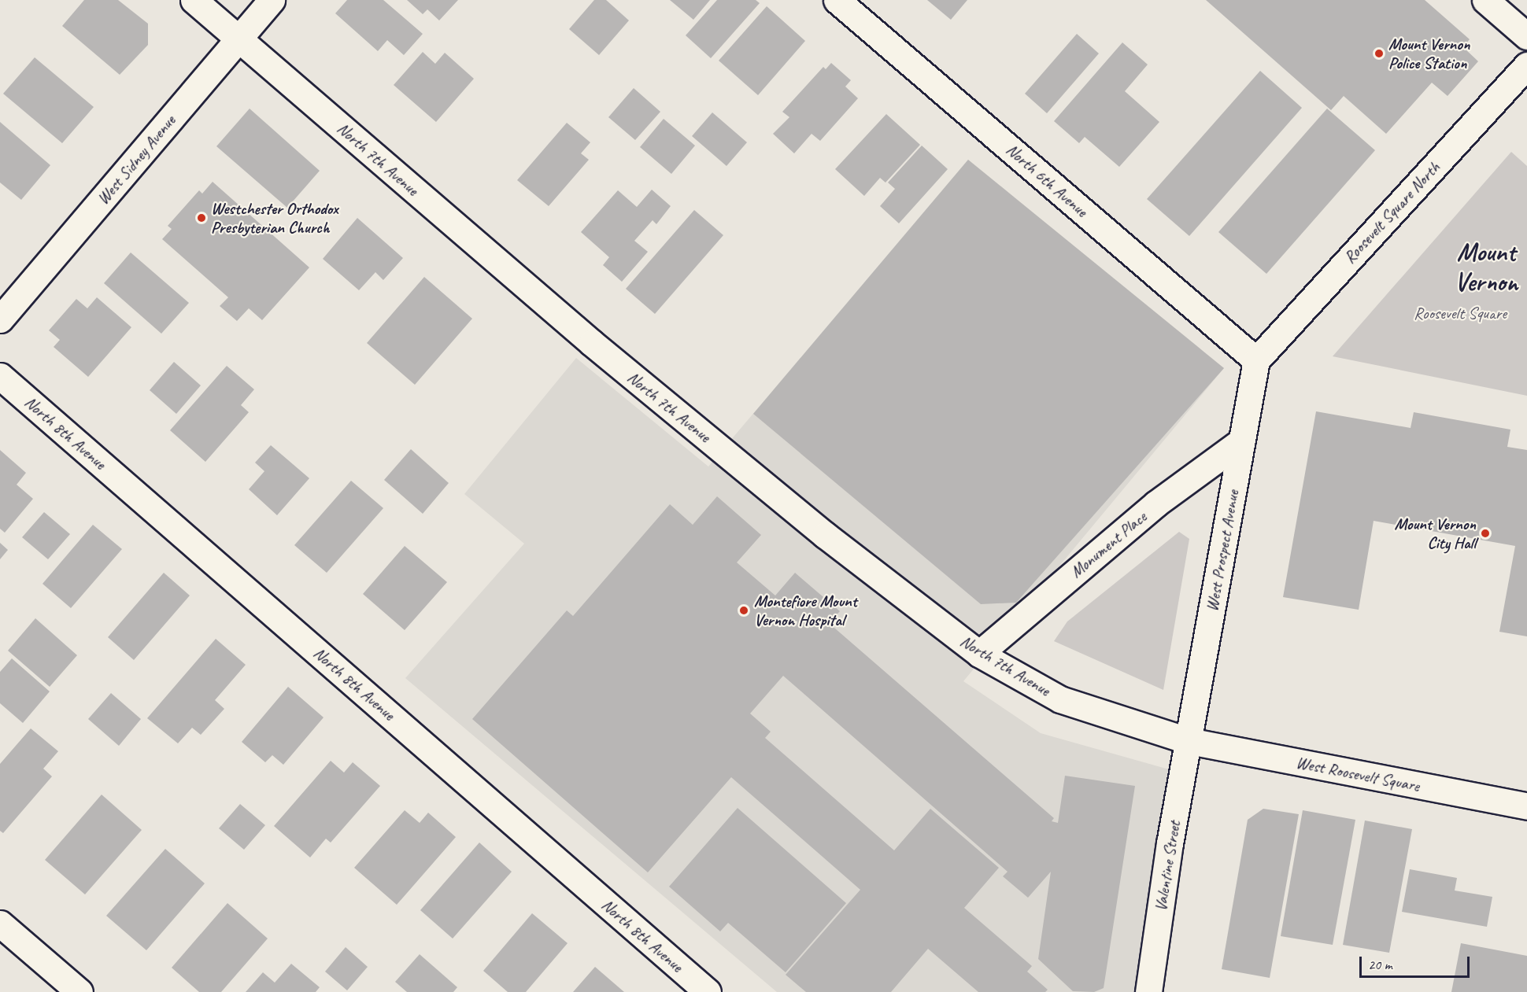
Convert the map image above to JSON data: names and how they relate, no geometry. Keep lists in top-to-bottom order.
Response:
{
  "streets": {
    "street": [
      "North 7th Avenue",
      "West Sidney Avenue",
      "North 6th Avenue",
      "Roosevelt Square North",
      "North 8th Avenue",
      "Monument Place",
      "West Prospect Avenue",
      "West Roosevelt Square",
      "Valentine Street"
    ]
  },
  "crossings": [
    ["North 7th Avenue", "West Sidney Avenue"],
    ["North 7th Avenue", "Monument Place"],
    ["North 7th Avenue", "West Prospect Avenue"],
    ["North 7th Avenue", "West Roosevelt Square"],
    ["North 7th Avenue", "Valentine Street"],
    ["North 6th Avenue", "Roosevelt Square North"],
    ["North 6th Avenue", "West Prospect Avenue"],
    ["Roosevelt Square North", "West Prospect Avenue"],
    ["Monument Place", "West Prospect Avenue"],
    ["West Prospect Avenue", "West Roosevelt Square"],
    ["West Prospect Avenue", "Valentine Street"],
    ["West Roosevelt Square", "Valentine Street"]
  ],
  "districts": ["Mount Vernon"],
  "parks": ["Roosevelt Square"],
  "places": [
    "Mount Vernon Police Station",
    "Westchester Orthodox Presbyterian Church",
    "Mount Vernon City Hall",
    "Montefiore Mount Vernon Hospital"
  ],
  "scale_bar": "20 m"
}
